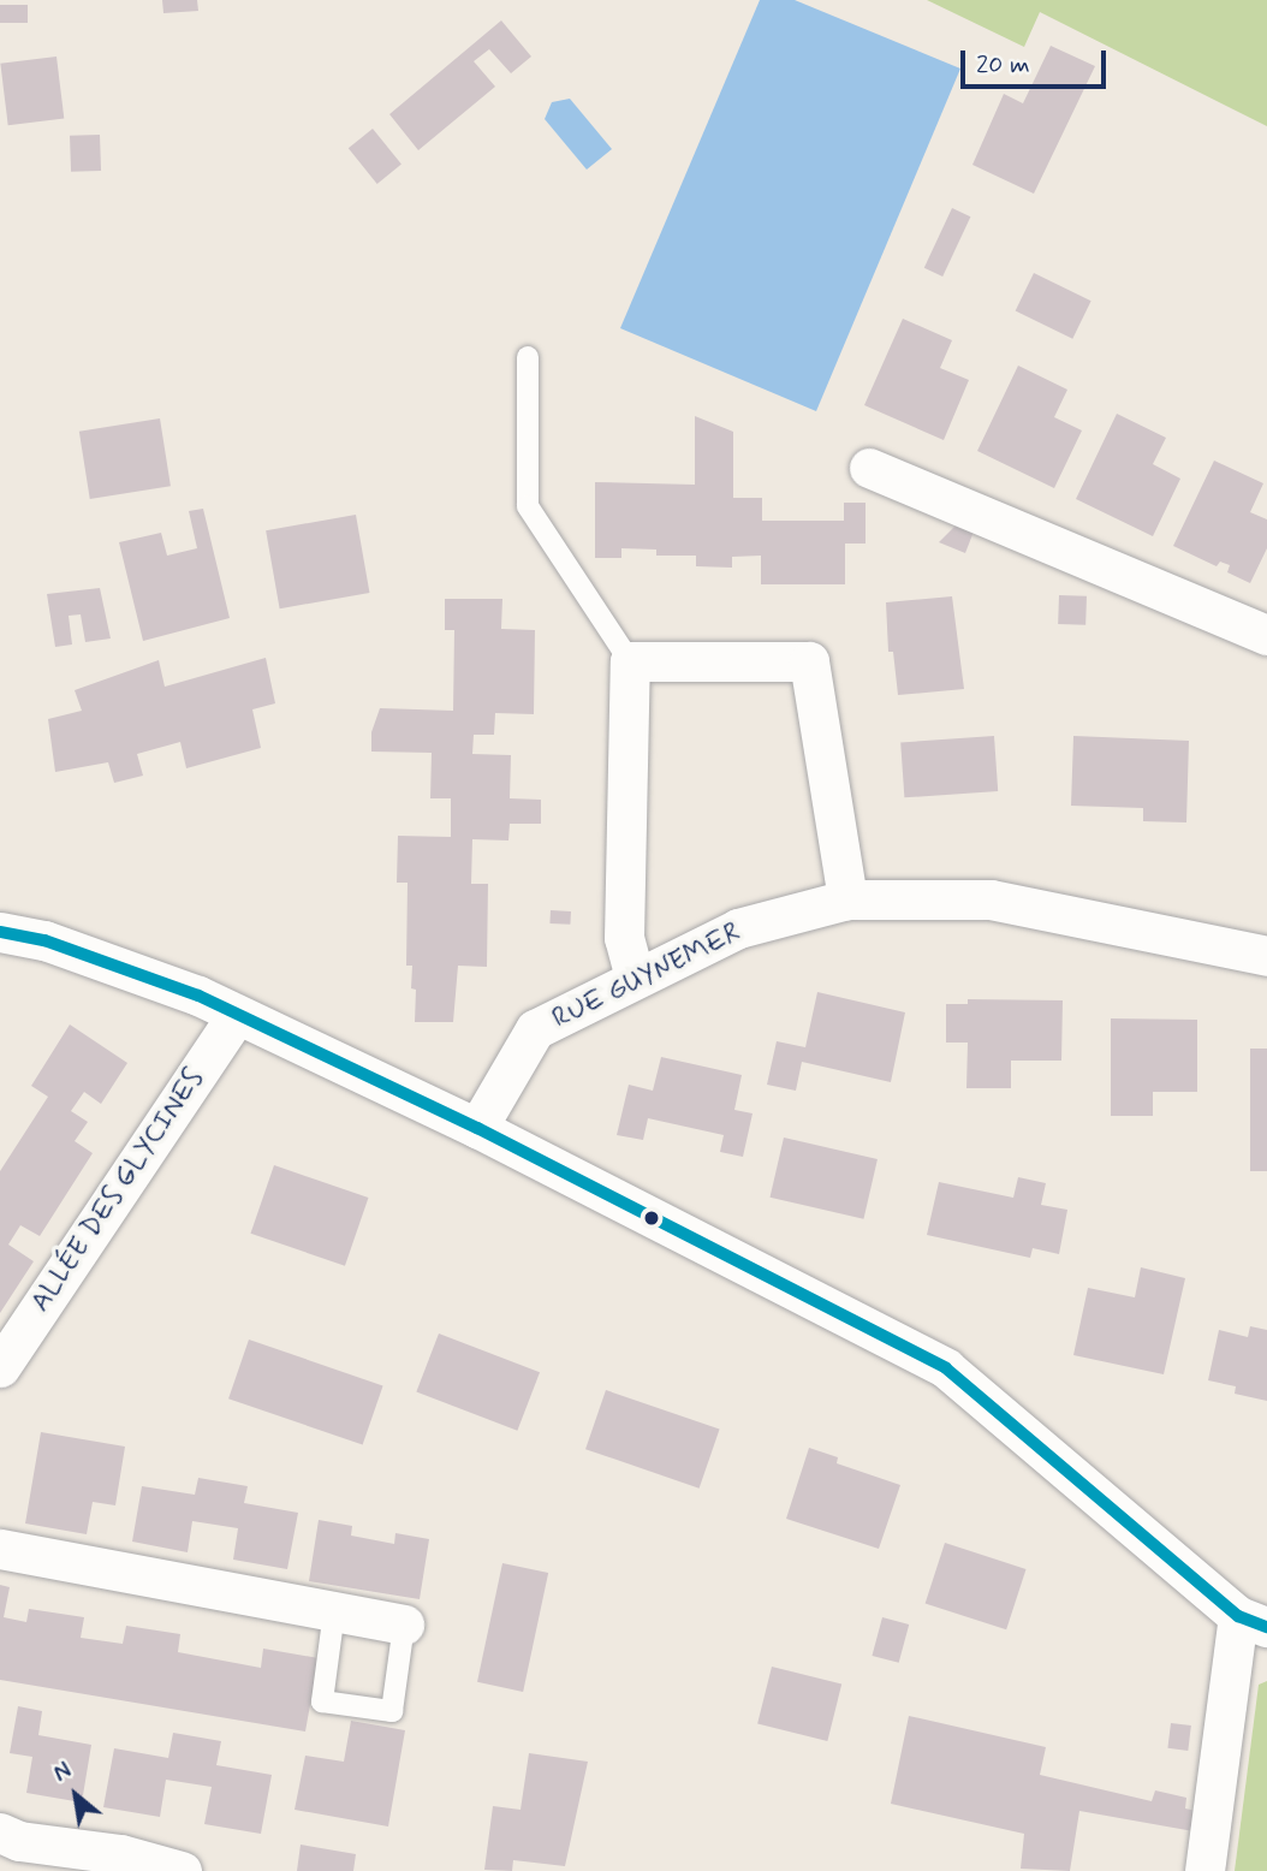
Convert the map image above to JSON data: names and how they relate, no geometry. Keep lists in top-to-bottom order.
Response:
{
  "streets": {
    "street": ["RUE GUYNEMER", "ALLÉE DES GLYCINES"]
  },
  "scale_bar": "20 m",
  "north": "top left"
}
